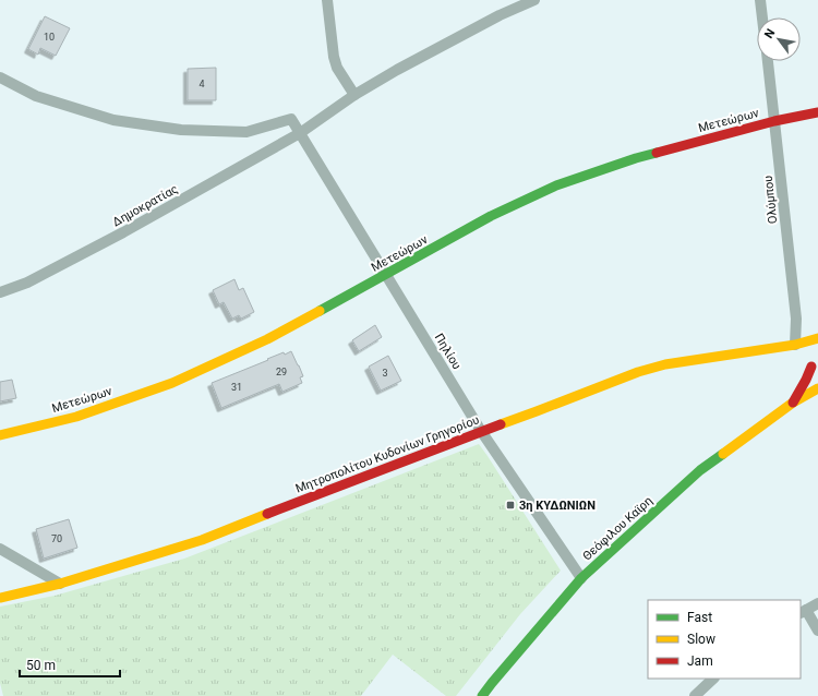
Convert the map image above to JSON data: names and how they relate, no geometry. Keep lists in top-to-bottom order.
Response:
{
  "streets": {
    "street": [
      "Μετεώρων",
      "Ολύμπου",
      "Δημοκρατίας",
      "Πηλίου",
      "Μητροπολίτου Κυδονίων Γρηγορίου",
      "Θεόφιλου Καϊρη"
    ]
  },
  "crossings": [
    ["Μετεώρων", "Ολύμπου"],
    ["Μετεώρων", "Πηλίου"],
    ["Ολύμπου", "Μητροπολίτου Κυδονίων Γρηγορίου"],
    ["Ολύμπου", "Θεόφιλου Καϊρη"],
    ["Δημοκρατίας", "Πηλίου"],
    ["Πηλίου", "Μητροπολίτου Κυδονίων Γρηγορίου"],
    ["Πηλίου", "Θεόφιλου Καϊρη"],
    ["Μητροπολίτου Κυδονίων Γρηγορίου", "Θεόφιλου Καϊρη"]
  ],
  "places": {
    "transit": ["3η ΚΥΔΩΝΙΩΝ"]
  },
  "house_numbers": [
    "10",
    "4",
    "29",
    "3",
    "31",
    "70"
  ],
  "legend": ["Fast", "Slow", "Jam"],
  "scale_bar": "50 m",
  "north": "top left"
}
